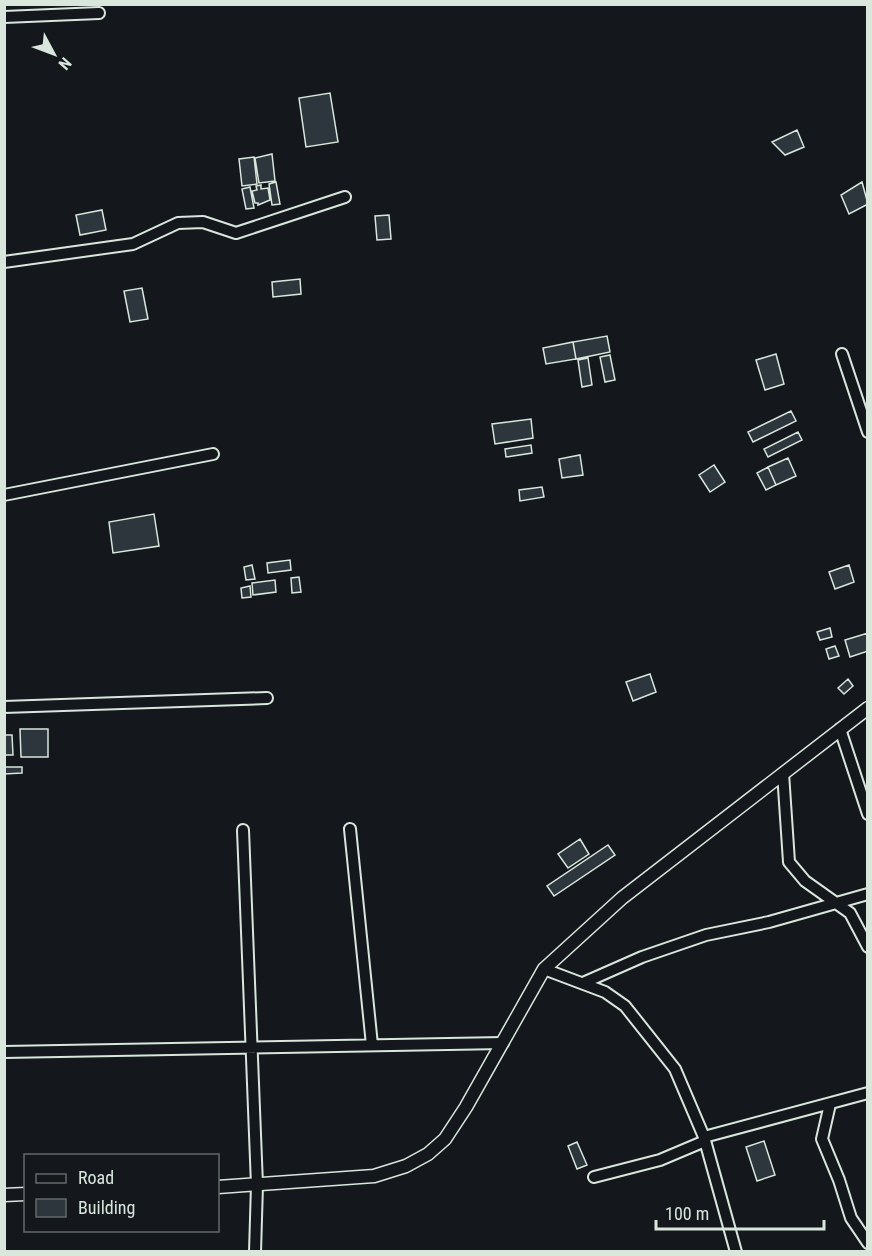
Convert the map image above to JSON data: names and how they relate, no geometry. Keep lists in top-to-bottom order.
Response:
{
  "legend": ["Road", "Building"],
  "scale_bar": "100 m",
  "north": "bottom right"
}
